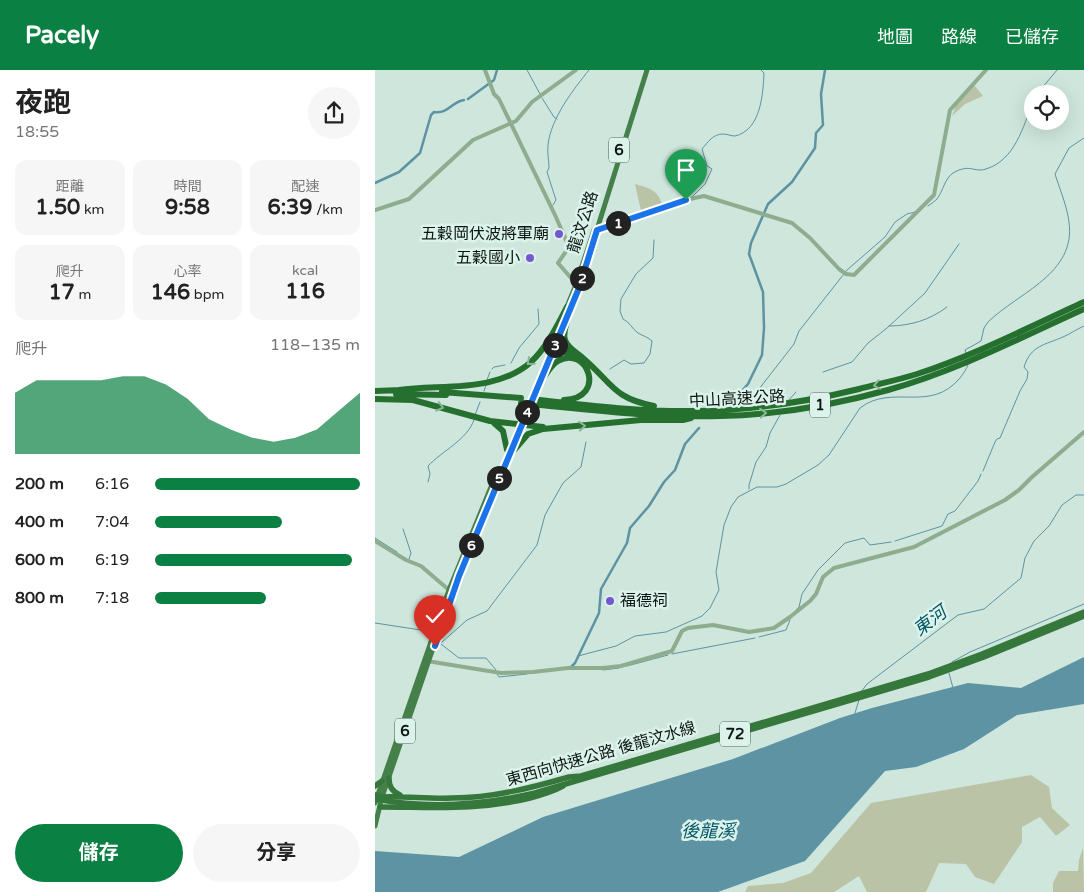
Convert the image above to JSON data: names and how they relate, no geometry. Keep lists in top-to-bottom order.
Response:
{
  "streets": {
    "highway": [
      "中山高速公路",
      "1",
      "72",
      "東西向快速公路 後龍汶水線"
    ],
    "main road": ["6", "龍汶公路"]
  },
  "crossings": [
    ["6", "龍汶公路"],
    ["6", "東西向快速公路 後龍汶水線"]
  ],
  "water": ["東河", "後龍溪"],
  "places": ["五穀岡伏波將軍廟", "五穀國小", "福德祠"],
  "page": {
    "header": "Pacely",
    "nav": ["地圖", "路線", "已儲存"],
    "heading": ["夜跑", "18:55"],
    "stats": [
      ["距離", "1.50 km"],
      ["時間", "9:58"],
      ["配速", "6:39 /km"],
      ["爬升", "17 m"],
      ["心率", "146 bpm"],
      ["kcal", "116"]
    ],
    "pins": [
      "1",
      "2",
      "3",
      "4",
      "5",
      "6"
    ],
    "chart": ["爬升", "118–135 m"],
    "list": [
      {
        "name": "200 m",
        "note": "6:16"
      },
      {
        "name": "400 m",
        "note": "7:04"
      },
      {
        "name": "600 m",
        "note": "6:19"
      },
      {
        "name": "800 m",
        "note": "7:18"
      }
    ],
    "buttons": ["儲存", "分享"]
  }
}
